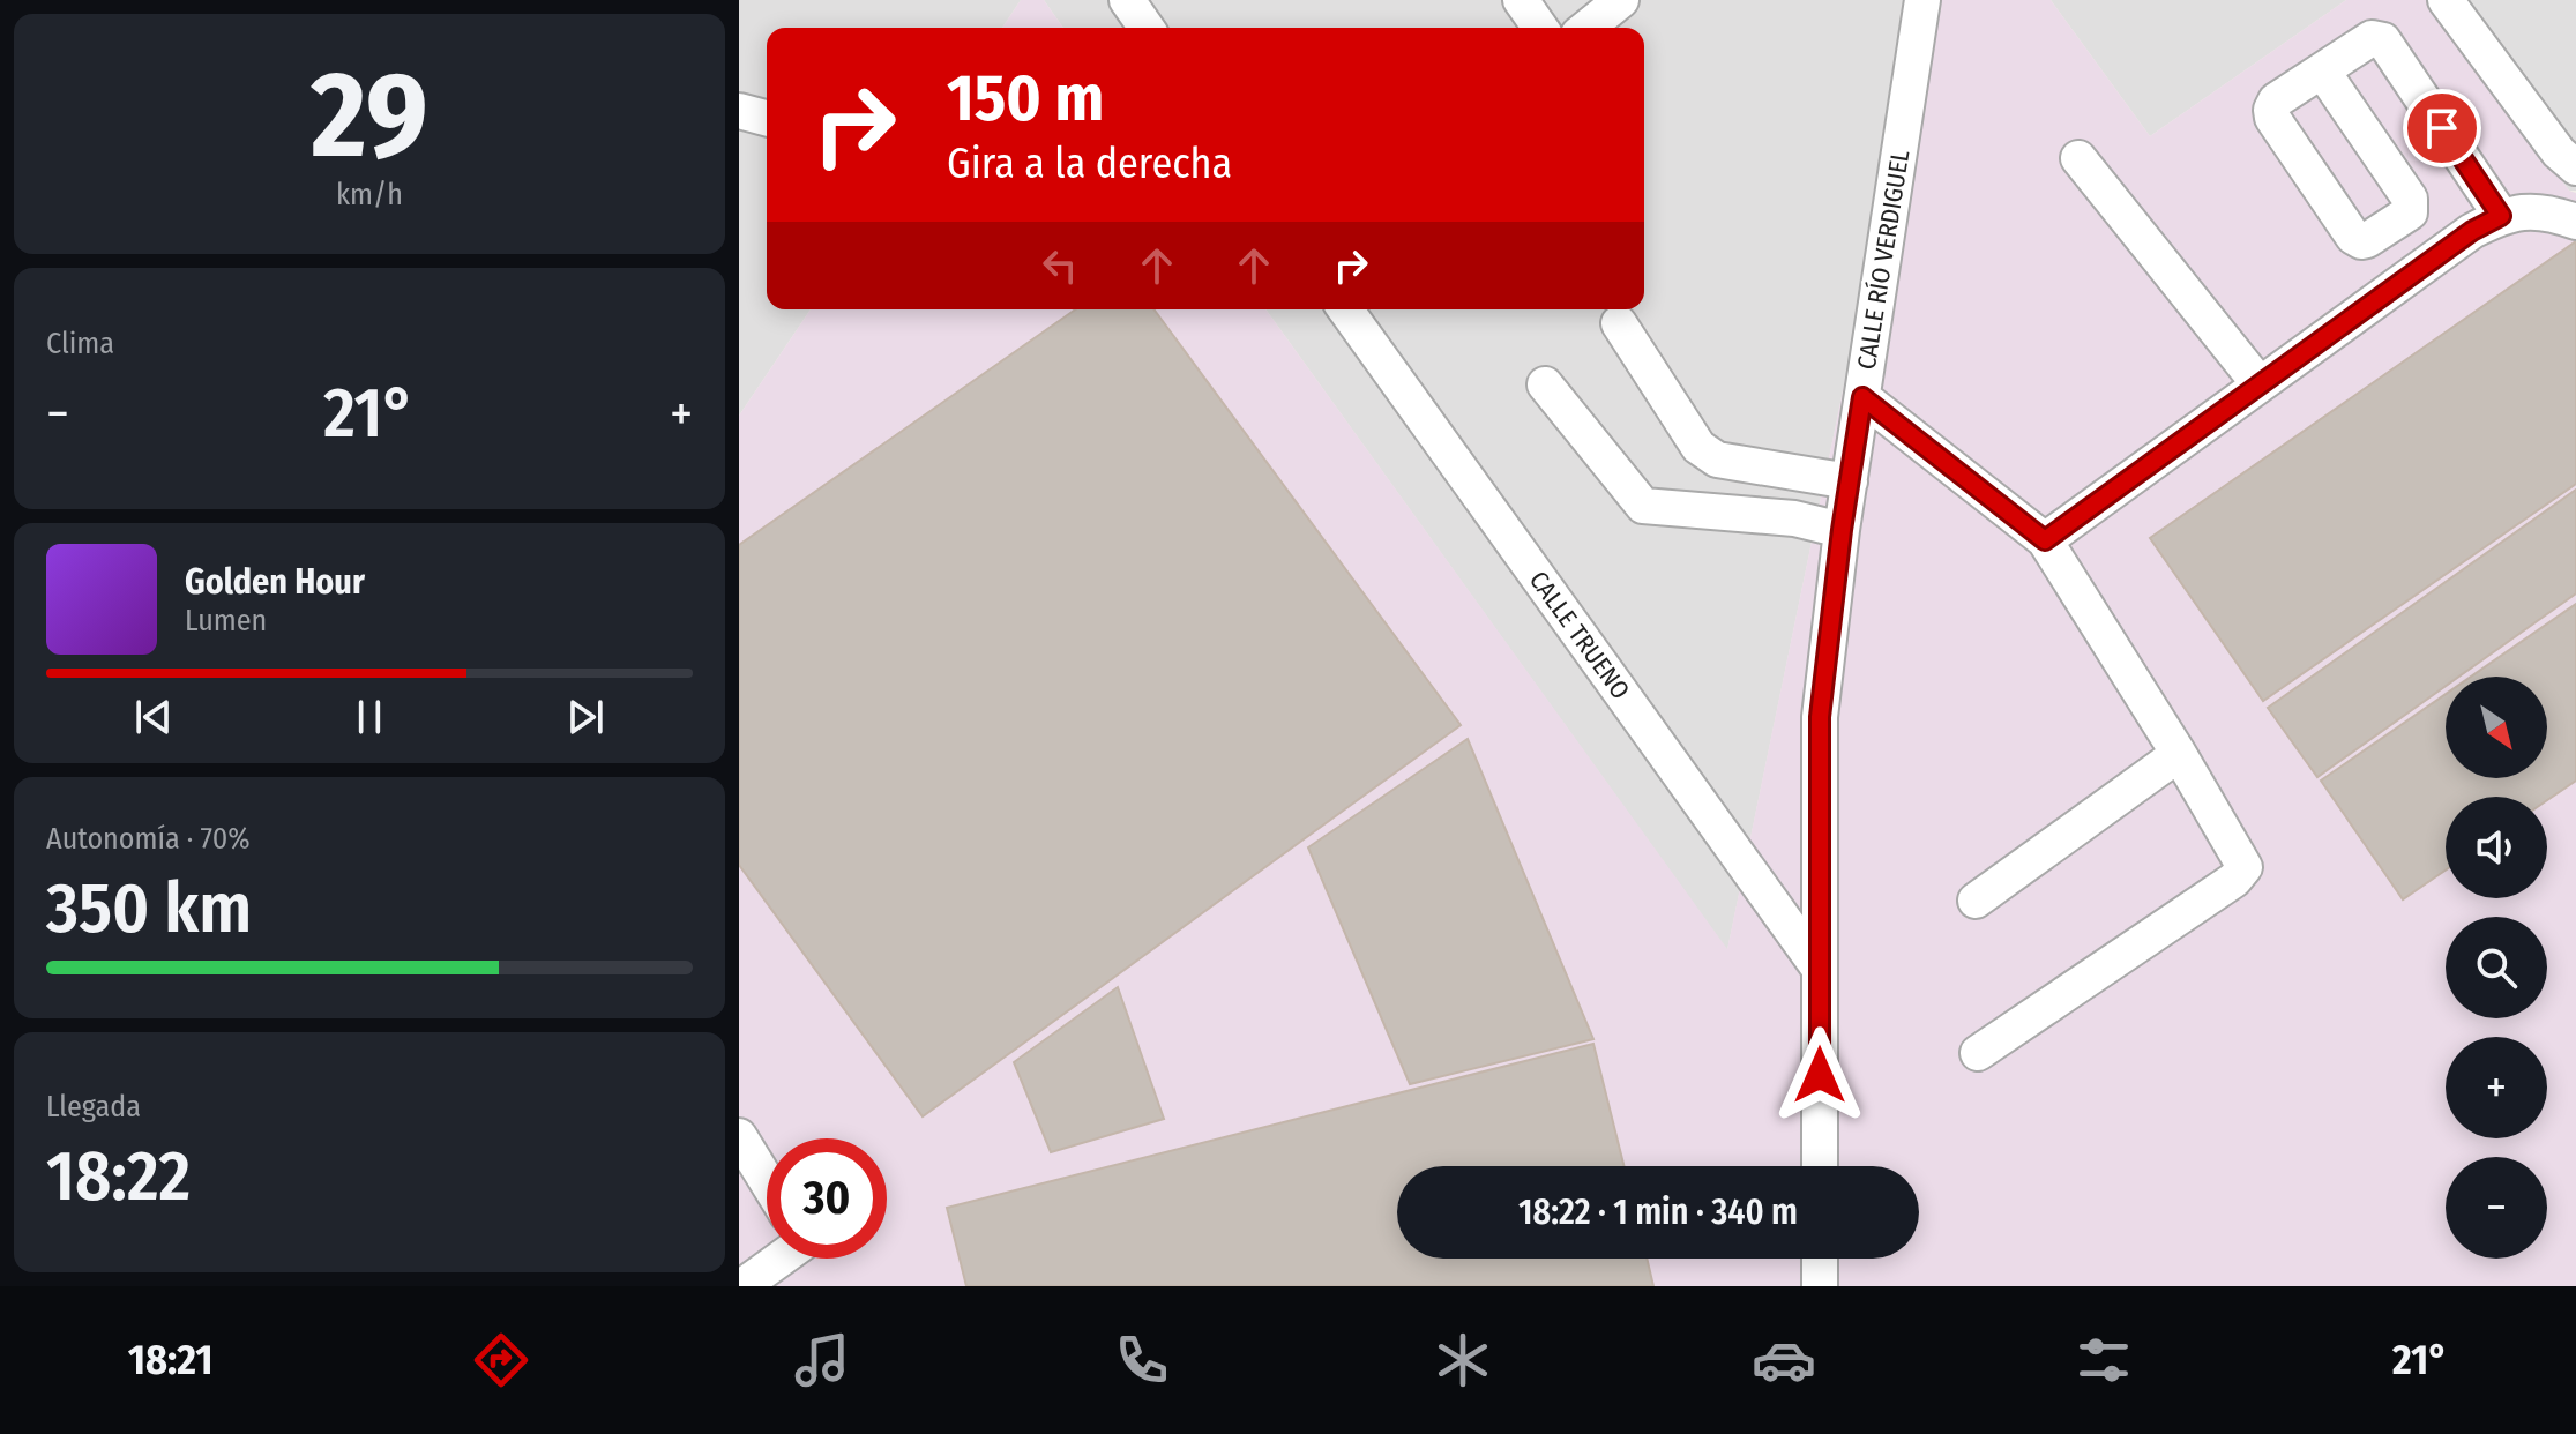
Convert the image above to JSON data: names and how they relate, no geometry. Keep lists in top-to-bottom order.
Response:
{
  "streets": {
    "street": ["CALLE RÍO VERDIGUEL", "CALLE TRUENO"]
  },
  "crossings": [
    ["CALLE RÍO VERDIGUEL", "CALLE TRUENO"]
  ],
  "north": "bottom right",
  "page": {
    "tile": [
      ["29", "km/h"],
      "Clima",
      ["Autonomía · 70%", "350 km"],
      ["Llegada", "18:22"]
    ],
    "turn": ["150 m", "Gira a la derecha"],
    "heat": ["−", "21°", "+"],
    "song": ["Golden Hour", "Lumen"],
    "map_buttons": ["+", "−"],
    "limit": "30",
    "trip": "18:22 · 1 min · 340 m",
    "tabs": ["18:21", "21°"]
  }
}
